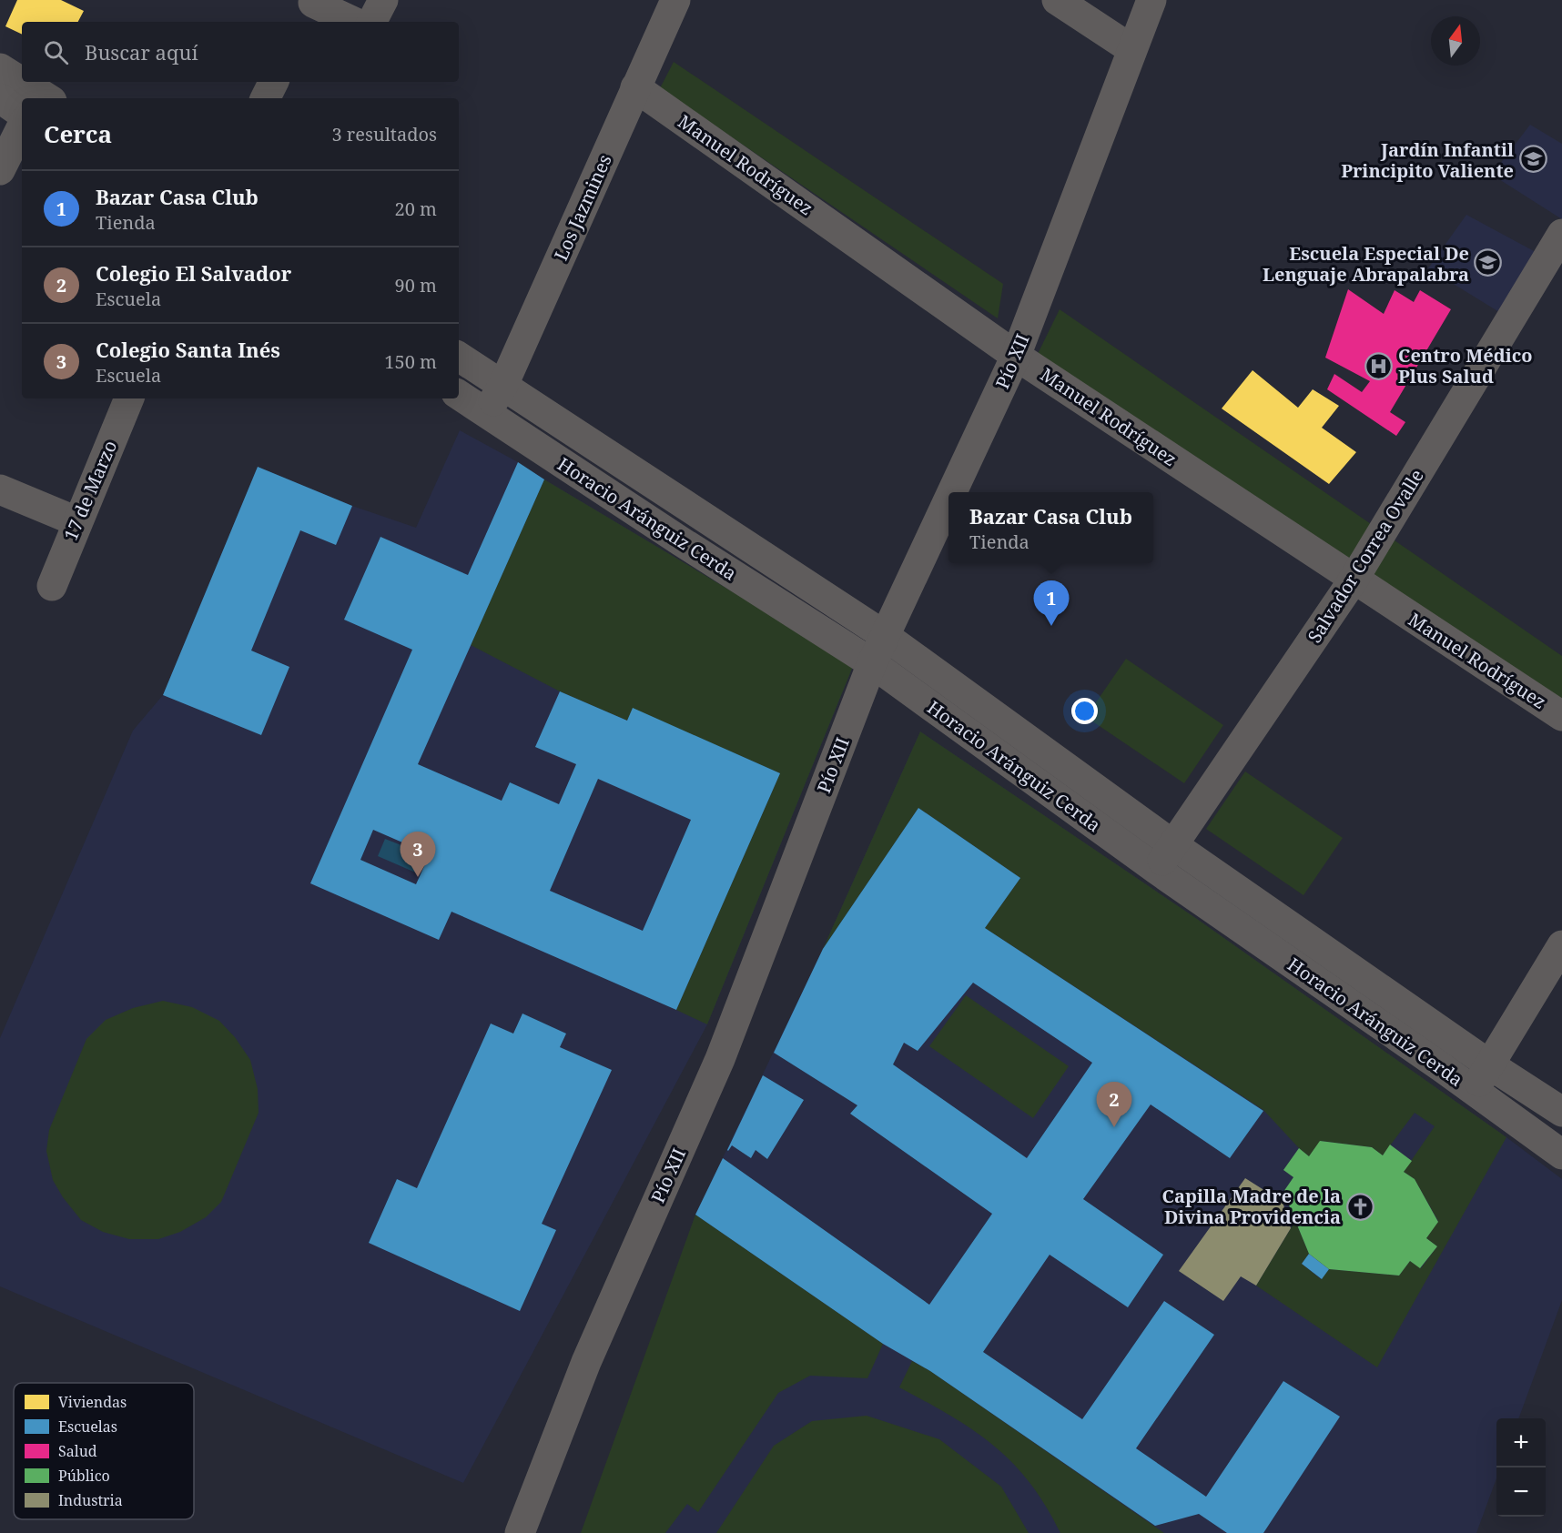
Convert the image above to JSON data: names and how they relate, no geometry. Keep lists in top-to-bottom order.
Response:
{
  "streets": {
    "street": [
      "Manuel Rodríguez",
      "Los Jazmines",
      "Pío XII",
      "17 de Marzo",
      "Horacio Aránguiz Cerda",
      "Salvador Correa Ovalle"
    ]
  },
  "crossings": [
    ["Manuel Rodríguez", "Los Jazmines"],
    ["Manuel Rodríguez", "Pío XII"],
    ["Manuel Rodríguez", "Salvador Correa Ovalle"],
    ["Los Jazmines", "Horacio Aránguiz Cerda"],
    ["Pío XII", "Horacio Aránguiz Cerda"],
    ["Horacio Aránguiz Cerda", "Salvador Correa Ovalle"]
  ],
  "places": {
    "school or university": ["Jardín Infantil Principito Valiente", "Escuela Especial De Lenguaje Abrapalabra"],
    "hospital": ["Centro Médico Plus Salud"],
    "church": ["Capilla Madre de la Divina Providencia"]
  },
  "legend": [
    "Viviendas",
    "Escuelas",
    "Salud",
    "Público",
    "Industria"
  ],
  "north": "top",
  "page": {
    "search": "Buscar aquí",
    "heading": ["Cerca", "3 resultados"],
    "list": [
      {
        "mark": "1",
        "name": "Bazar Casa Club",
        "note": "Tienda",
        "value": "20 m"
      },
      {
        "mark": "2",
        "name": "Colegio El Salvador",
        "note": "Escuela",
        "value": "90 m"
      },
      {
        "mark": "3",
        "name": "Colegio Santa Inés",
        "note": "Escuela",
        "value": "150 m"
      }
    ],
    "popup": ["Bazar Casa Club", "Tienda"],
    "pins": ["1", "3", "2"],
    "map_buttons": ["+", "−"]
  }
}
